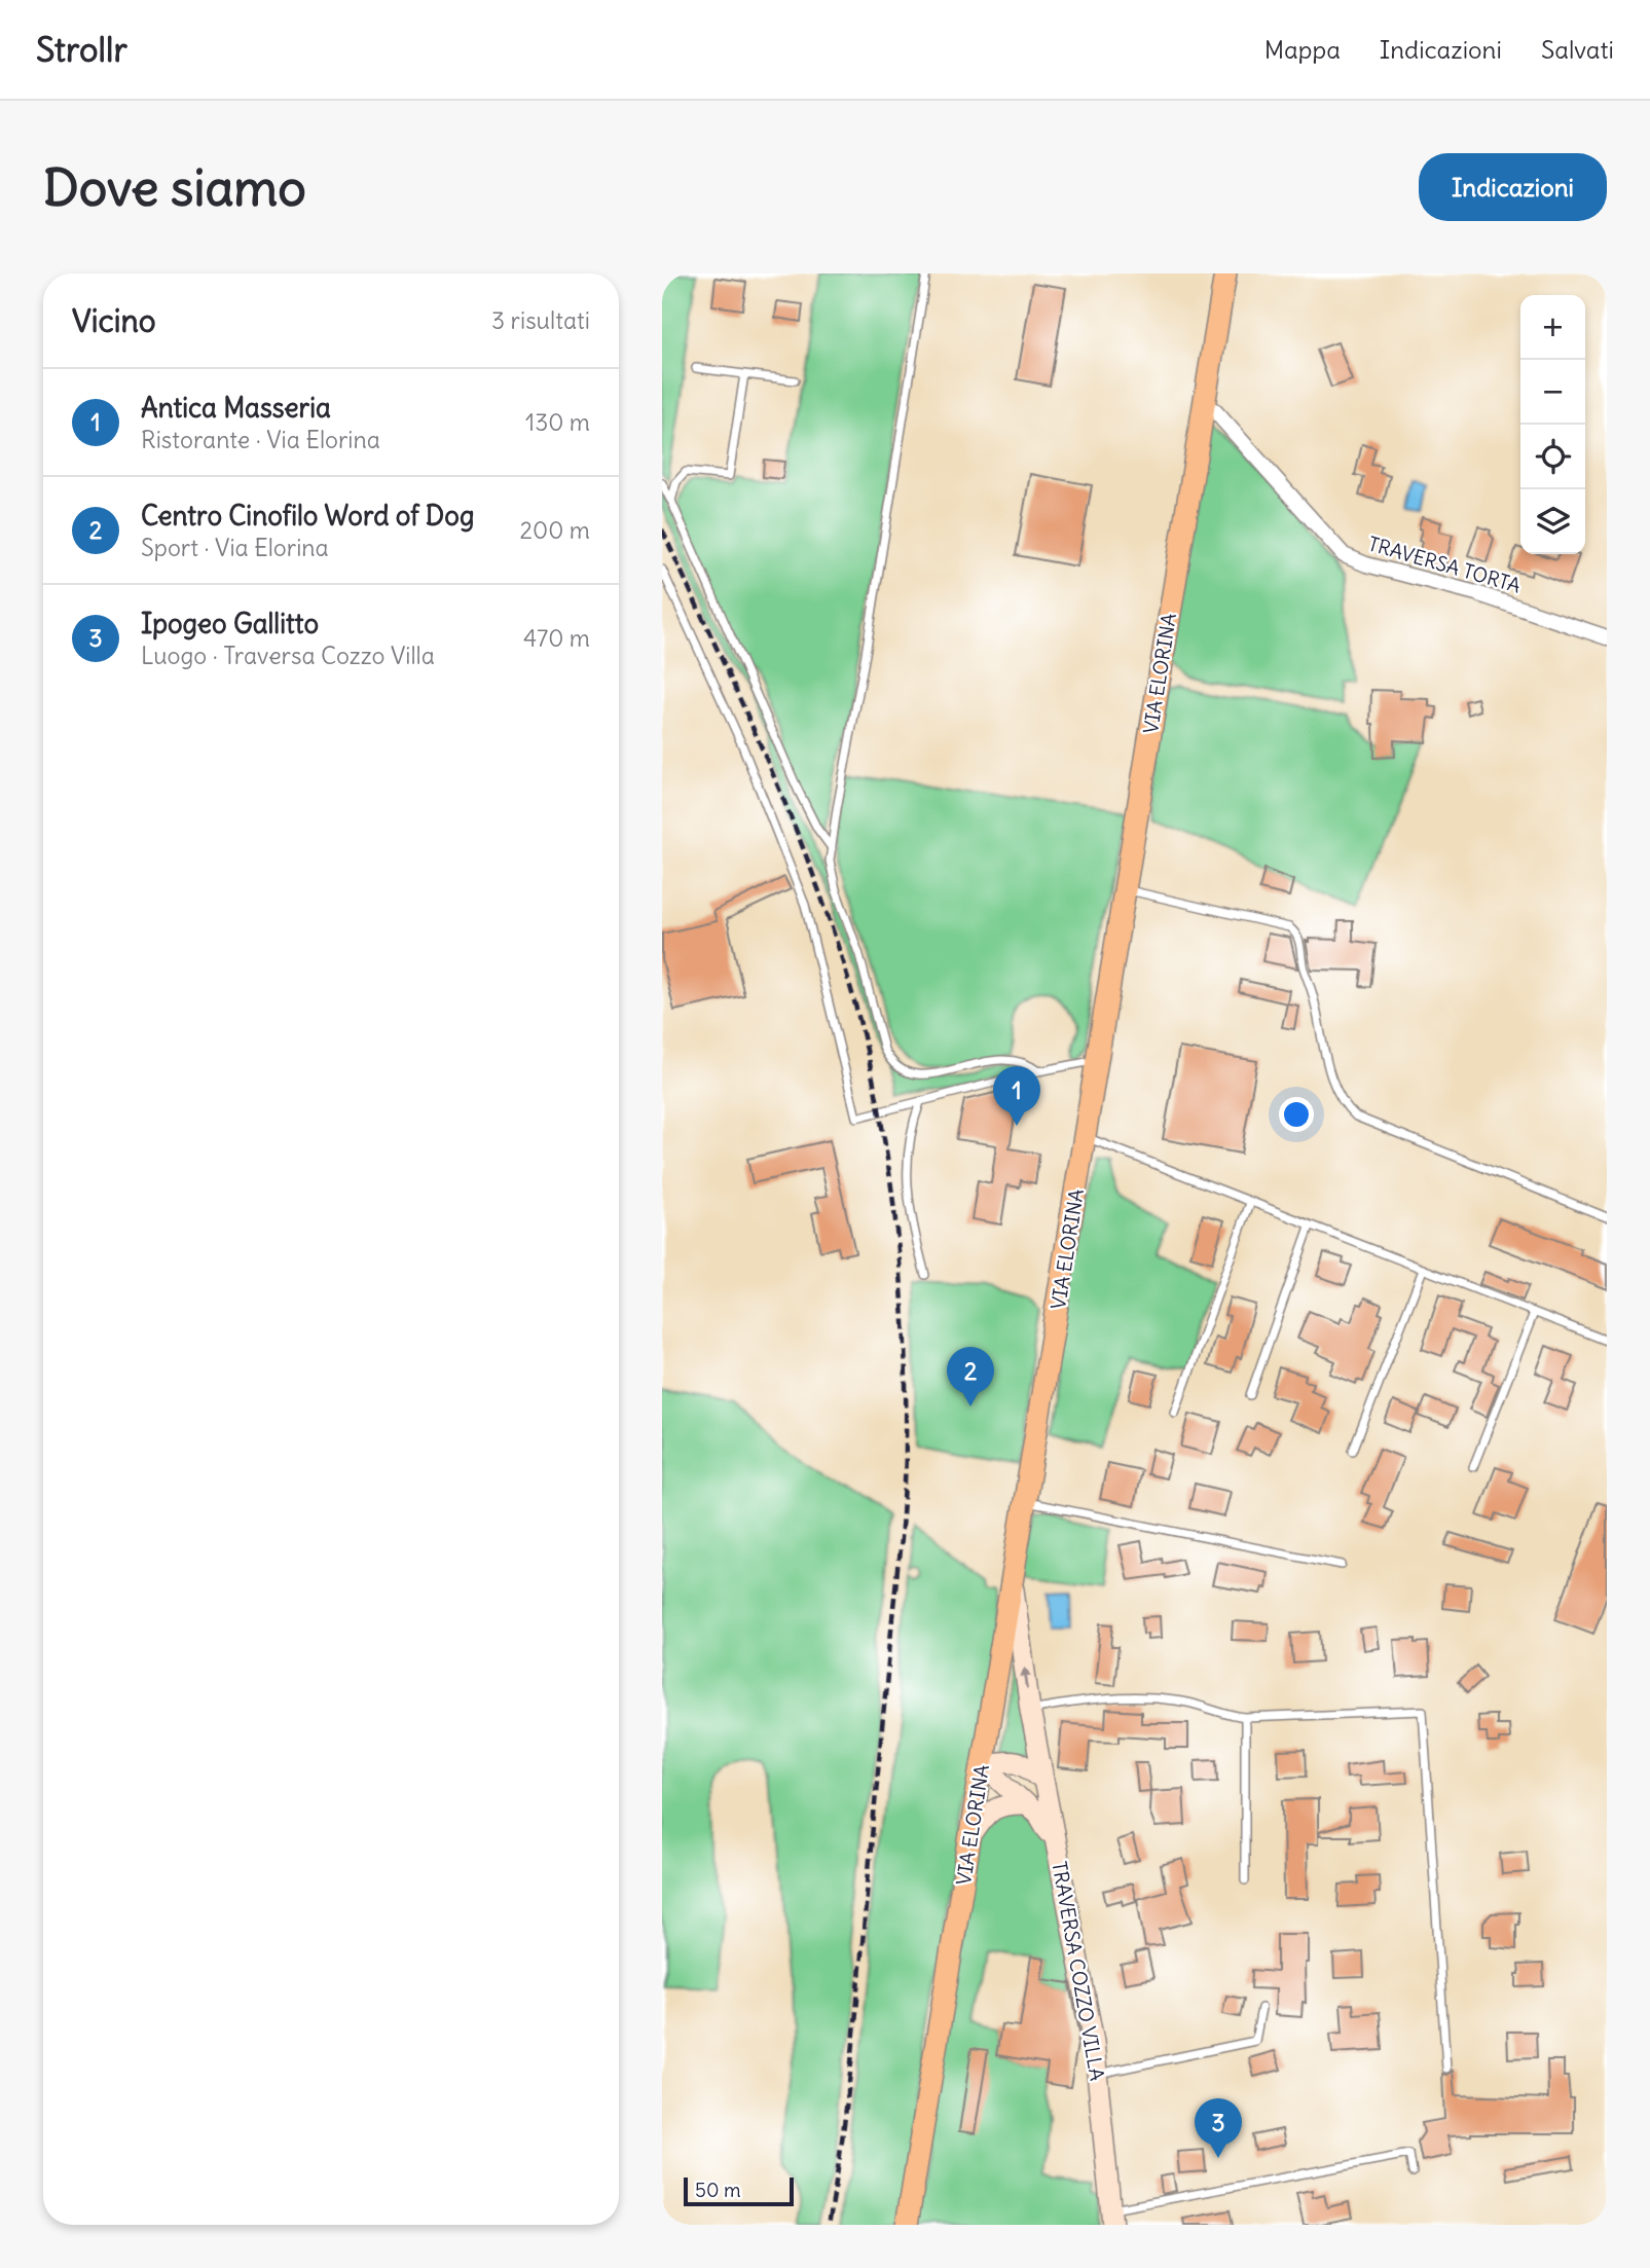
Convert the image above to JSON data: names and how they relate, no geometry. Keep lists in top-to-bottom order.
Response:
{
  "streets": {
    "main road": ["VIA ELORINA"],
    "street": ["TRAVERSA TORTA", "TRAVERSA COZZO VILLA"]
  },
  "crossings": [
    ["TRAVERSA TORTA", "VIA ELORINA"],
    ["VIA ELORINA", "TRAVERSA COZZO VILLA"]
  ],
  "scale_bar": "50 m",
  "page": {
    "header": "Strollr",
    "nav": ["Mappa", "Indicazioni", "Salvati"],
    "buttons": "Indicazioni",
    "title": "Dove siamo",
    "heading": ["Vicino", "3 risultati"],
    "map_buttons": ["+", "−"],
    "list": [
      {
        "mark": "1",
        "name": "Antica Masseria",
        "note": "Ristorante · Via Elorina",
        "value": "130 m"
      },
      {
        "mark": "2",
        "name": "Centro Cinofilo Word of Dog",
        "note": "Sport · Via Elorina",
        "value": "200 m"
      },
      {
        "mark": "3",
        "name": "Ipogeo Gallitto",
        "note": "Luogo · Traversa Cozzo Villa",
        "value": "470 m"
      }
    ],
    "pins": ["1", "2", "3"],
    "scale": "50 m"
  }
}
